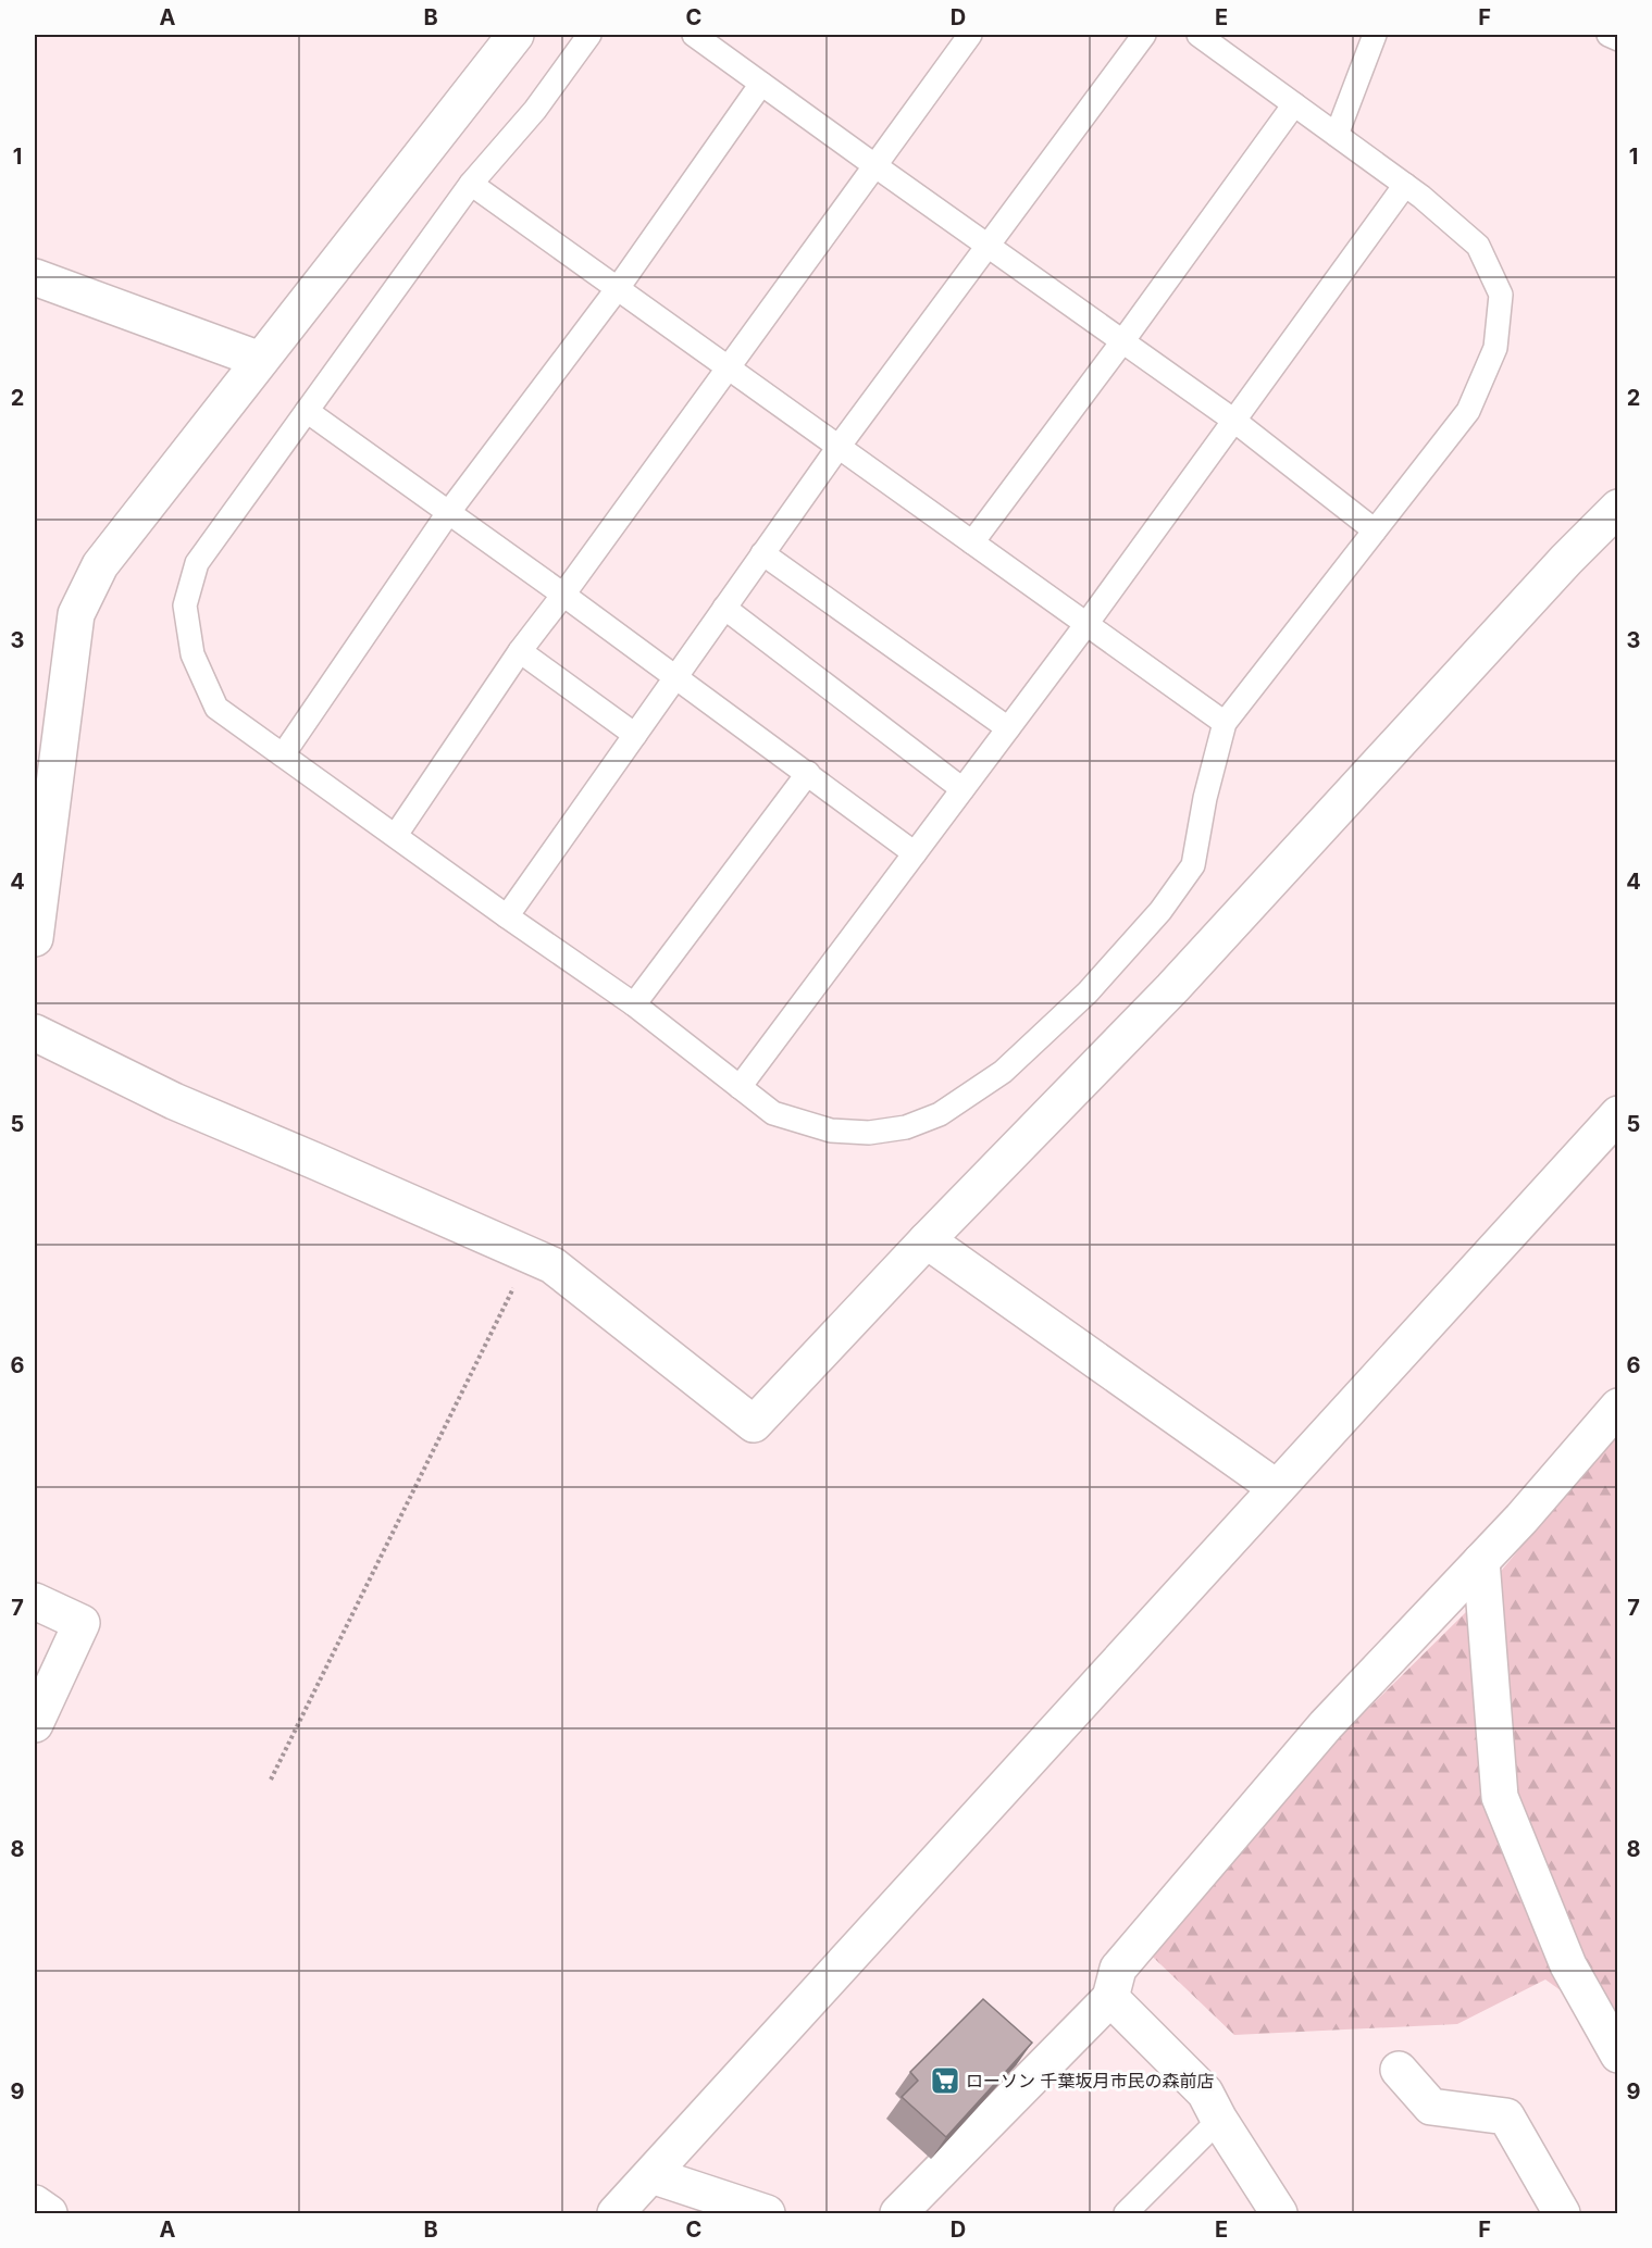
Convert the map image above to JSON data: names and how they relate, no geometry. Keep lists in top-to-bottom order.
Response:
{
  "places": {
    "supermarket": ["ローソン 千葉坂月市民の森前店"]
  },
  "grid": {
    "columns": [
      "A",
      "B",
      "C",
      "D",
      "E",
      "F"
    ],
    "rows": [
      "1",
      "2",
      "3",
      "4",
      "5",
      "6",
      "7",
      "8",
      "9"
    ]
  }
}
